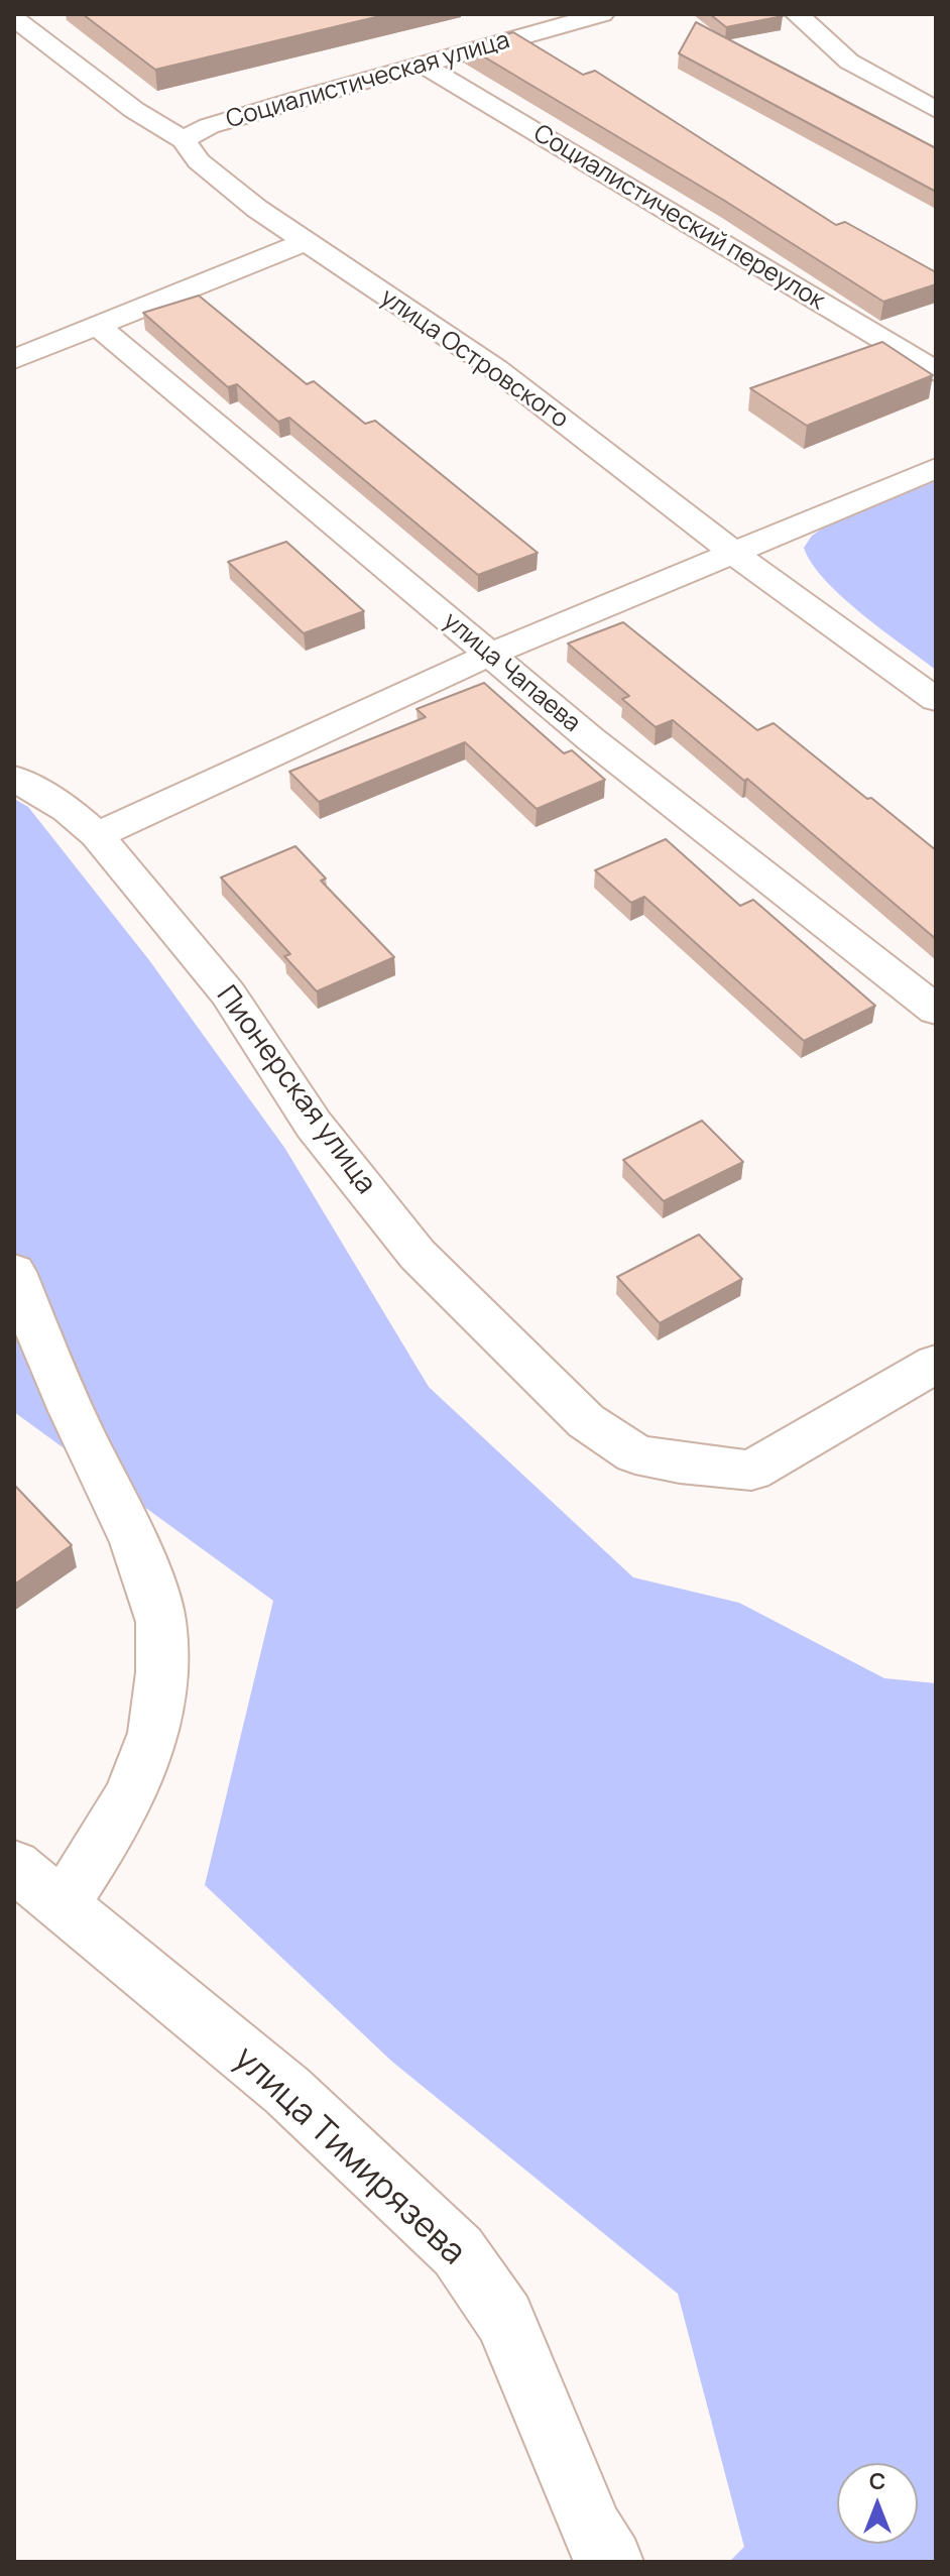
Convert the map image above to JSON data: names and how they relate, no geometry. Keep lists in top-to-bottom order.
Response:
{
  "streets": {
    "street": [
      "Социалистическая улица",
      "Социалистический переулок",
      "улица Островского",
      "улица Чапаева",
      "Пионерская улица",
      "улица Тимирязева"
    ]
  },
  "crossings": [
    ["Социалистическая улица", "Социалистический переулок"],
    ["Социалистическая улица", "улица Островского"]
  ],
  "north": "top"
}
